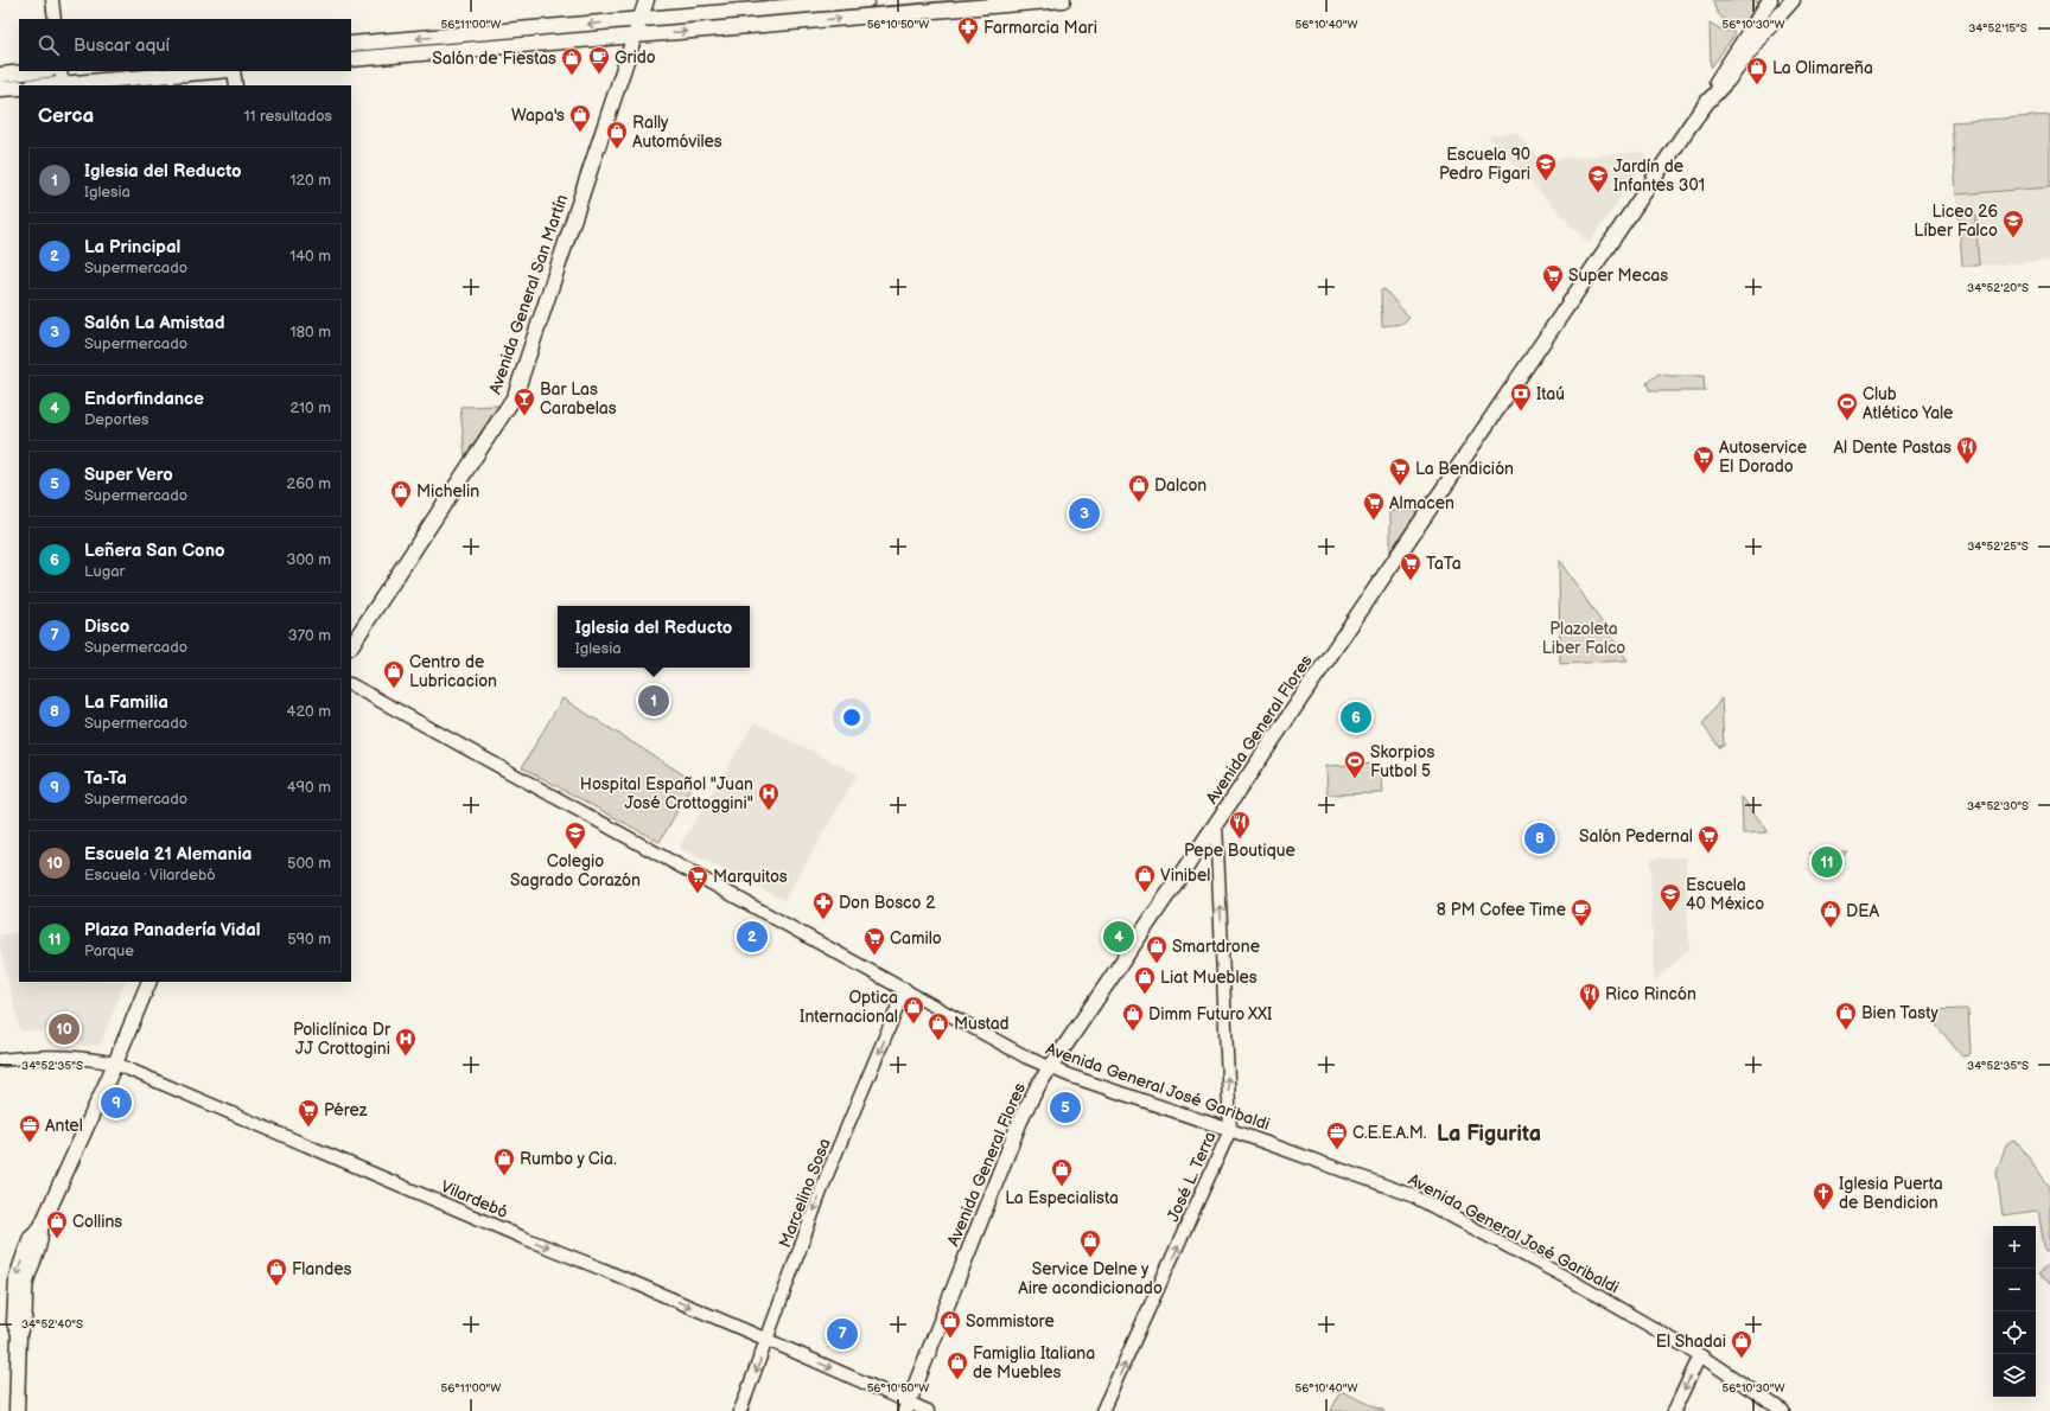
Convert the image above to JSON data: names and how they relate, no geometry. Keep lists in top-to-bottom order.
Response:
{
  "streets": {
    "main road": ["Avenida General San Martín", "Avenida General Flores"],
    "street": [
      "Avenida General José Garibaldi",
      "José L. Terra",
      "Marcelino Sosa",
      "Vilardebó"
    ]
  },
  "crossings": [
    ["Avenida General Flores", "Avenida General José Garibaldi"],
    ["Avenida General Flores", "José L. Terra"],
    ["Avenida General Flores", "Vilardebó"],
    ["Avenida General José Garibaldi", "José L. Terra"],
    ["Avenida General José Garibaldi", "Marcelino Sosa"],
    ["Marcelino Sosa", "Vilardebó"]
  ],
  "one_way": ["José L. Terra", "Marcelino Sosa", "Vilardebó"],
  "districts": ["La Figurita"],
  "parks": ["Plazoleta Liber Falco"],
  "places": {
    "pharmacy": ["Farmarcia Mari", "Don Bosco 2"],
    "cafe": ["Grido", "8 PM Cofee Time"],
    "shop": [
      "Salón de Fiestas",
      "La Olimareña",
      "Wapa's",
      "Rally Automóviles",
      "Dalcon",
      "Michelin",
      "Centro de Lubricacion",
      "Vinibel",
      "DEA",
      "Smartdrone",
      "Liat Muebles",
      "Optica Internacional",
      "Bien Tasty",
      "Dimm Futuro XXI",
      "Mustad",
      "Rumbo y Cia.",
      "La Especialista",
      "Collins",
      "Service Delne y Aire acondicionado",
      "Flandes",
      "Sommistore",
      "El Shadai",
      "Famiglia Italiana de Muebles"
    ],
    "school or university": [
      "Escuela 90 Pedro Figari",
      "Jardín de Infantes 301",
      "Liceo 26 Líber Falco",
      "Colegio Sagrado Corazón",
      "Escuela 40 México"
    ],
    "supermarket": [
      "Super Mecas",
      "Autoservice El Dorado",
      "La Bendición",
      "Almacen",
      "TaTa",
      "Salón Pedernal",
      "Marquitos",
      "Camilo",
      "Pérez"
    ],
    "bank": ["Itaú"],
    "bar": ["Bar Las Carabelas"],
    "sports": ["Club Atlético Yale", "Skorpios Futbol 5"],
    "restaurant": ["Al Dente Pastas", "Pepe Boutique", "Rico Rincón"],
    "hospital": ["Hospital Español \"Juan José Crottoggini\"", "Policlínica Dr JJ Crottogini"],
    "office": ["Antel", "C.E.E.A.M."],
    "church": ["Iglesia Puerta de Bendicion"]
  },
  "page": {
    "search": "Buscar aquí",
    "heading": ["Cerca", "11 resultados"],
    "list": [
      {
        "mark": "1",
        "name": "Iglesia del Reducto",
        "note": "Iglesia",
        "value": "120 m"
      },
      {
        "mark": "2",
        "name": "La Principal",
        "note": "Supermercado",
        "value": "140 m"
      },
      {
        "mark": "3",
        "name": "Salón La Amistad",
        "note": "Supermercado",
        "value": "180 m"
      },
      {
        "mark": "4",
        "name": "Endorfindance",
        "note": "Deportes",
        "value": "210 m"
      },
      {
        "mark": "5",
        "name": "Super Vero",
        "note": "Supermercado",
        "value": "260 m"
      },
      {
        "mark": "6",
        "name": "Leñera San Cono",
        "note": "Lugar",
        "value": "300 m"
      },
      {
        "mark": "7",
        "name": "Disco",
        "note": "Supermercado",
        "value": "370 m"
      },
      {
        "mark": "8",
        "name": "La Familia",
        "note": "Supermercado",
        "value": "420 m"
      },
      {
        "mark": "9",
        "name": "Ta-Ta",
        "note": "Supermercado",
        "value": "490 m"
      },
      {
        "mark": "10",
        "name": "Escuela 21 Alemania",
        "note": "Escuela · Vilardebó",
        "value": "500 m"
      },
      {
        "mark": "11",
        "name": "Plaza Panadería Vidal",
        "note": "Parque",
        "value": "590 m"
      }
    ],
    "pins": [
      "3",
      "1",
      "6",
      "8",
      "11",
      "2",
      "4",
      "10",
      "9",
      "5",
      "7"
    ],
    "popup": ["Iglesia del Reducto", "Iglesia"],
    "map_buttons": ["+", "−"]
  },
  "coordinates": [
    "56°11'00\"W",
    "56°10'50\"W",
    "56°10'40\"W",
    "56°10'30\"W",
    "34°52'15\"S",
    "34°52'20\"S",
    "34°52'25\"S",
    "34°52'30\"S",
    "34°52'35\"S",
    "34°52'40\"S"
  ]
}
